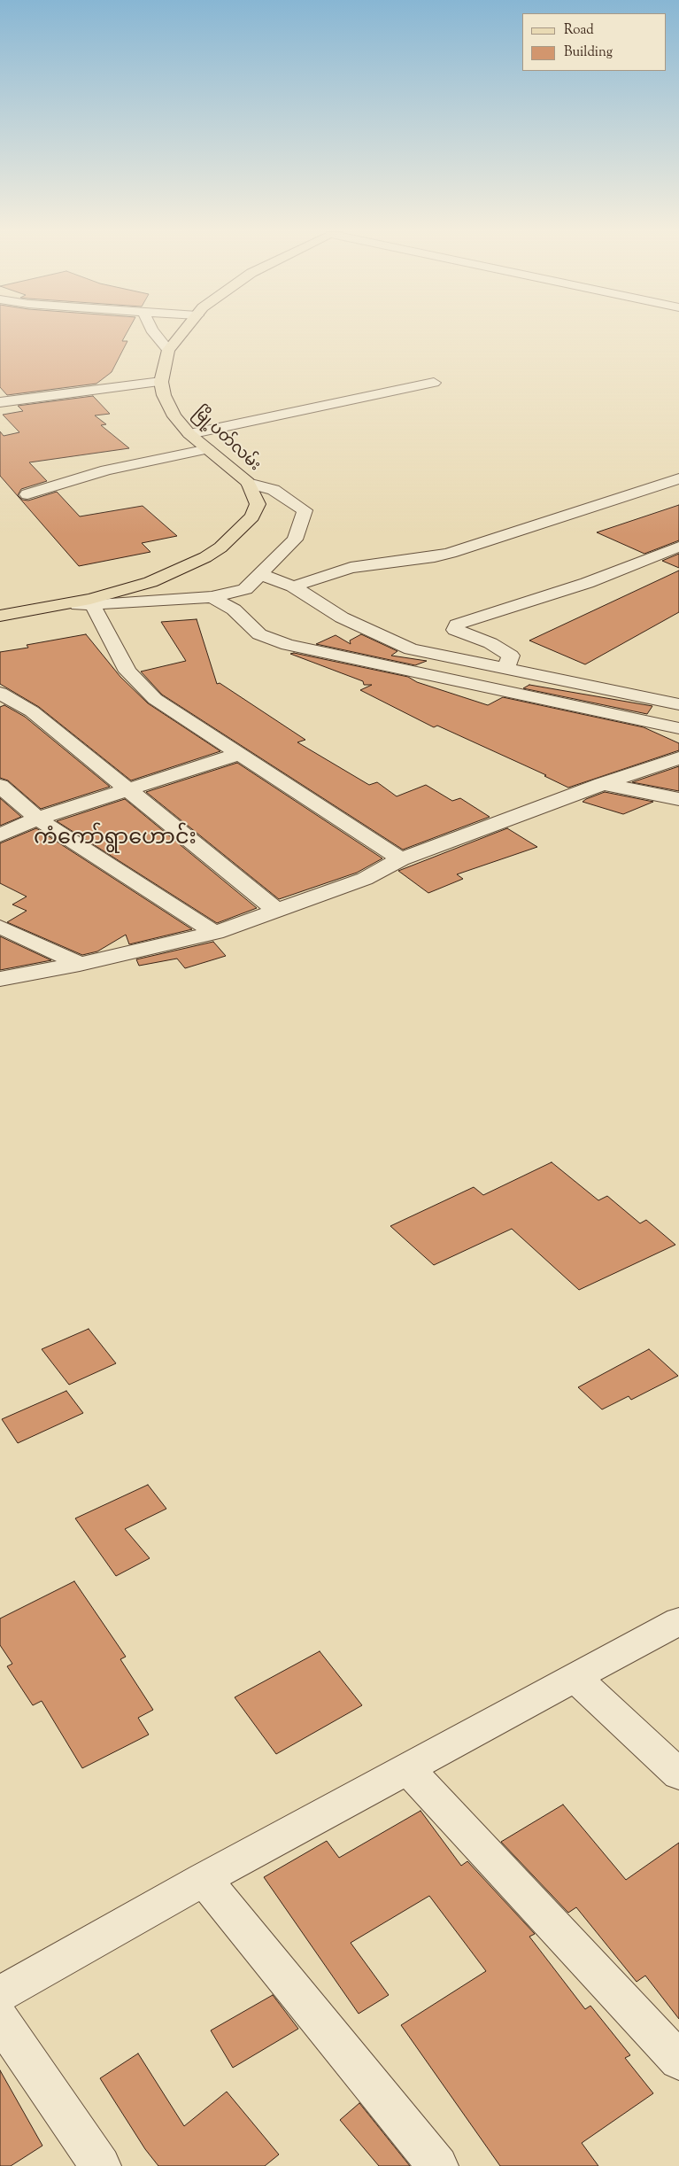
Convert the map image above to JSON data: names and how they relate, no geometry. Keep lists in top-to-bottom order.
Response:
{
  "streets": {
    "main road": ["မြို့ပတ်လမ်း"]
  },
  "districts": ["ကံကော်ရွာဟောင်း"],
  "legend": ["Road", "Building"]
}
